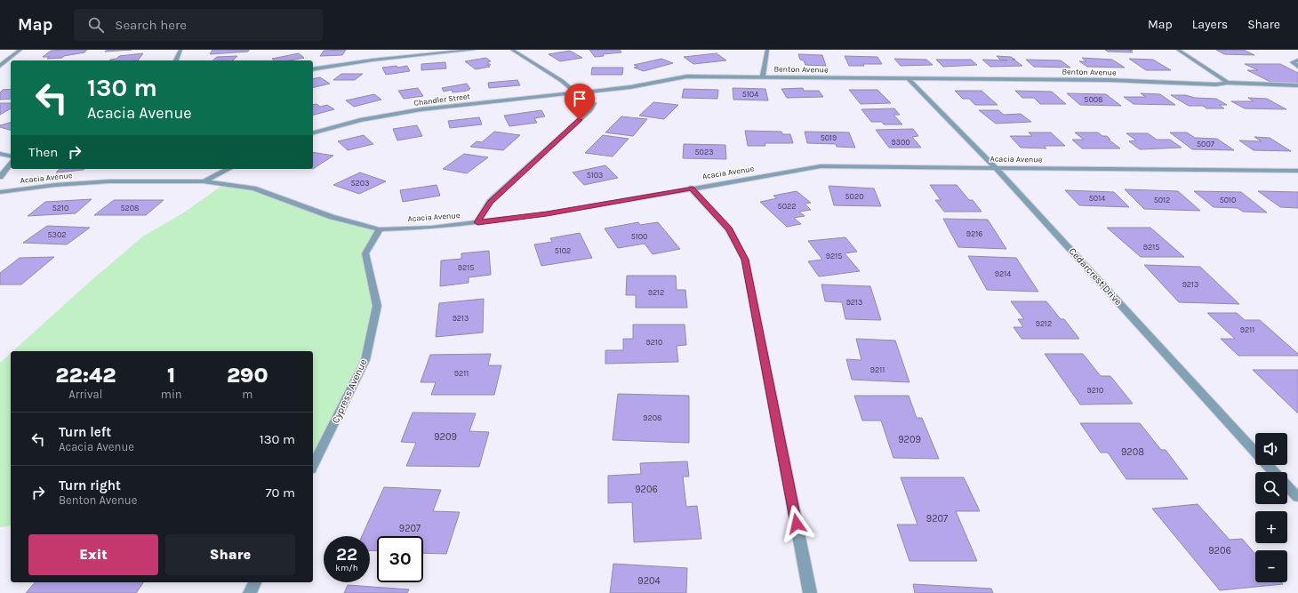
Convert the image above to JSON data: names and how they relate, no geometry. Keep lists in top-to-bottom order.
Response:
{
  "streets": {
    "street": [
      "Benton Avenue",
      "Chandler Street",
      "Acacia Avenue",
      "Cedarcrest Drive",
      "Cypress Avenue"
    ]
  },
  "crossings": [
    ["Benton Avenue", "Chandler Street"],
    ["Benton Avenue", "Cedarcrest Drive"],
    ["Acacia Avenue", "Cedarcrest Drive"],
    ["Acacia Avenue", "Cypress Avenue"]
  ],
  "house_numbers": [
    "5104",
    "5008",
    "5019",
    "9300",
    "5007",
    "5023",
    "5103",
    "5203",
    "5020",
    "5014",
    "5012",
    "5010",
    "5022",
    "5210",
    "5208",
    "9216",
    "5302",
    "5100",
    "9215",
    "5102",
    "9215",
    "9215",
    "9214",
    "9213",
    "9212",
    "9213",
    "9213",
    "9212",
    "9211",
    "9210",
    "9211",
    "9211",
    "9210",
    "9208",
    "9209",
    "9209",
    "9208",
    "9206",
    "9207",
    "9207",
    "9206",
    "9204"
  ],
  "page": {
    "header": "Map",
    "search": "Search here",
    "nav": ["Map", "Layers", "Share"],
    "turn": ["130 m", "Acacia Avenue"],
    "then": "Then",
    "eta": [
      "22:42",
      "Arrival",
      "1",
      "min",
      "290",
      "m"
    ],
    "list": [
      {
        "name": "Turn left",
        "note": "Acacia Avenue",
        "value": "130 m"
      },
      {
        "name": "Turn right",
        "note": "Benton Avenue",
        "value": "70 m"
      }
    ],
    "map_buttons": ["+", "−"],
    "buttons": ["Exit", "Share"],
    "speed": "22 km/h",
    "limit": "30"
  }
}
